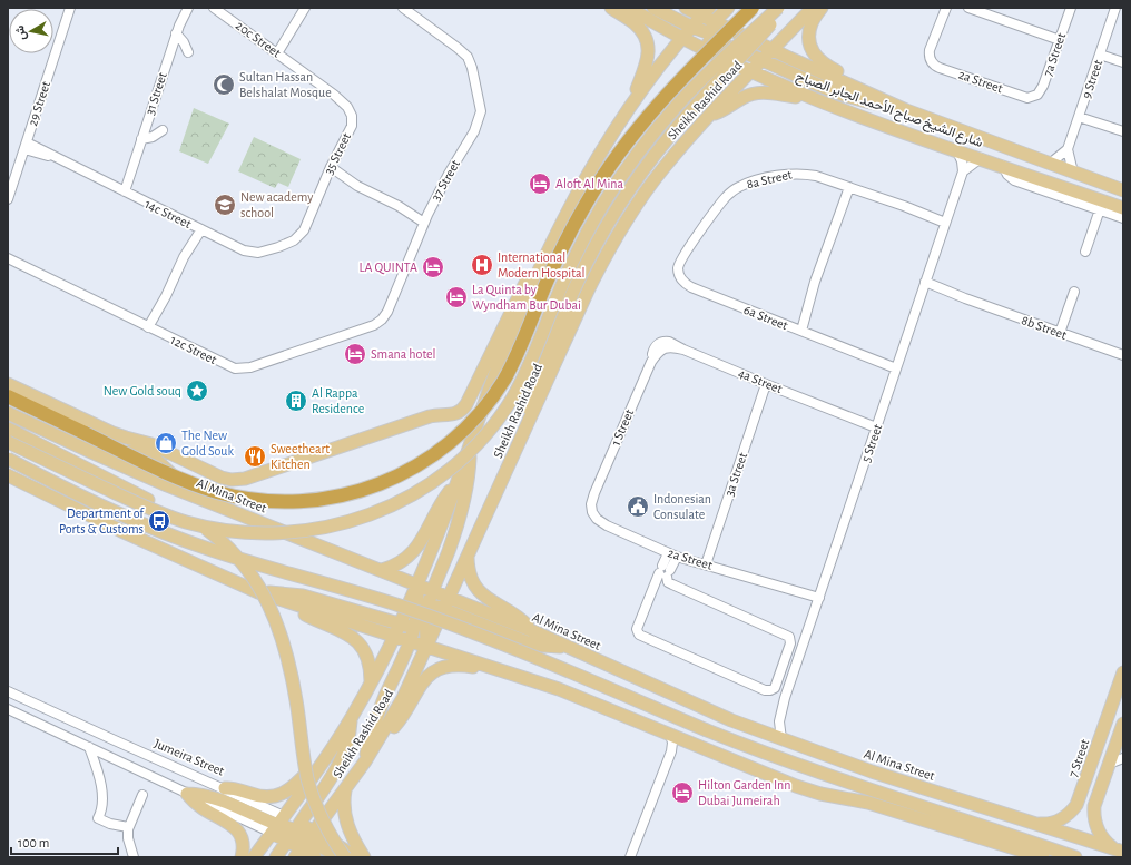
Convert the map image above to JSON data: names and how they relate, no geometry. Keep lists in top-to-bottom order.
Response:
{
  "streets": {
    "main road": [
      "Sheikh Rashid Road",
      "شارع الشيخ صباح الأحمد الجابر الصباح",
      "Al Mina Street",
      "Jumeira Street",
      "7 Street"
    ],
    "street": [
      "20c Street",
      "7a Street",
      "9 Street",
      "2a Street",
      "31 Street",
      "29 Street",
      "35 Street",
      "8a Street",
      "37 Street",
      "14c Street",
      "6a Street",
      "8b Street",
      "12c Street",
      "4a Street",
      "1 Street",
      "5 Street",
      "3a Street"
    ]
  },
  "crossings": [
    ["20c Street", "35 Street"],
    ["7a Street", "2a Street"],
    ["2a Street", "1 Street"],
    ["2a Street", "5 Street"],
    ["2a Street", "3a Street"],
    ["31 Street", "14c Street"],
    ["Sheikh Rashid Road", "شارع الشيخ صباح الأحمد الجابر الصباح"],
    ["Sheikh Rashid Road", "Al Mina Street"],
    ["Sheikh Rashid Road", "Jumeira Street"],
    ["29 Street", "14c Street"],
    ["35 Street", "14c Street"],
    ["8a Street", "6a Street"],
    ["8a Street", "5 Street"],
    ["37 Street", "12c Street"],
    ["6a Street", "5 Street"],
    ["8b Street", "5 Street"],
    ["4a Street", "1 Street"],
    ["4a Street", "5 Street"],
    ["4a Street", "3a Street"],
    ["5 Street", "Al Mina Street"],
    ["Al Mina Street", "7 Street"]
  ],
  "places": {
    "mosque": ["Sultan Hassan Belshalat Mosque"],
    "hotel": [
      "Aloft Al Mina",
      "LA QUINTA",
      "La Quinta by Wyndham Bur Dubai",
      "Smana hotel",
      "Hilton Garden Inn Dubai Jumeirah"
    ],
    "school or university": ["New academy school"],
    "hospital": ["International Modern Hospital"],
    "place": ["New Gold souq"],
    "building": ["Al Rappa Residence"],
    "shop": ["The New Gold Souk"],
    "restaurant": ["Sweetheart Kitchen"],
    "public building": ["Indonesian Consulate"],
    "bus stop": ["Department of Ports & Customs"]
  },
  "scale_bar": "100 m",
  "north": "left"
}
